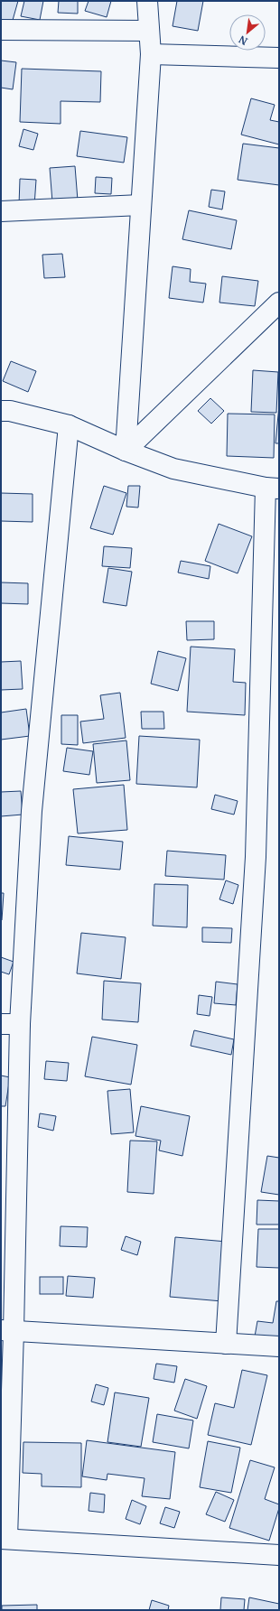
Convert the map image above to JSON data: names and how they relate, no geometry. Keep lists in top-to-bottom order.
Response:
{
  "north": "bottom left"
}
